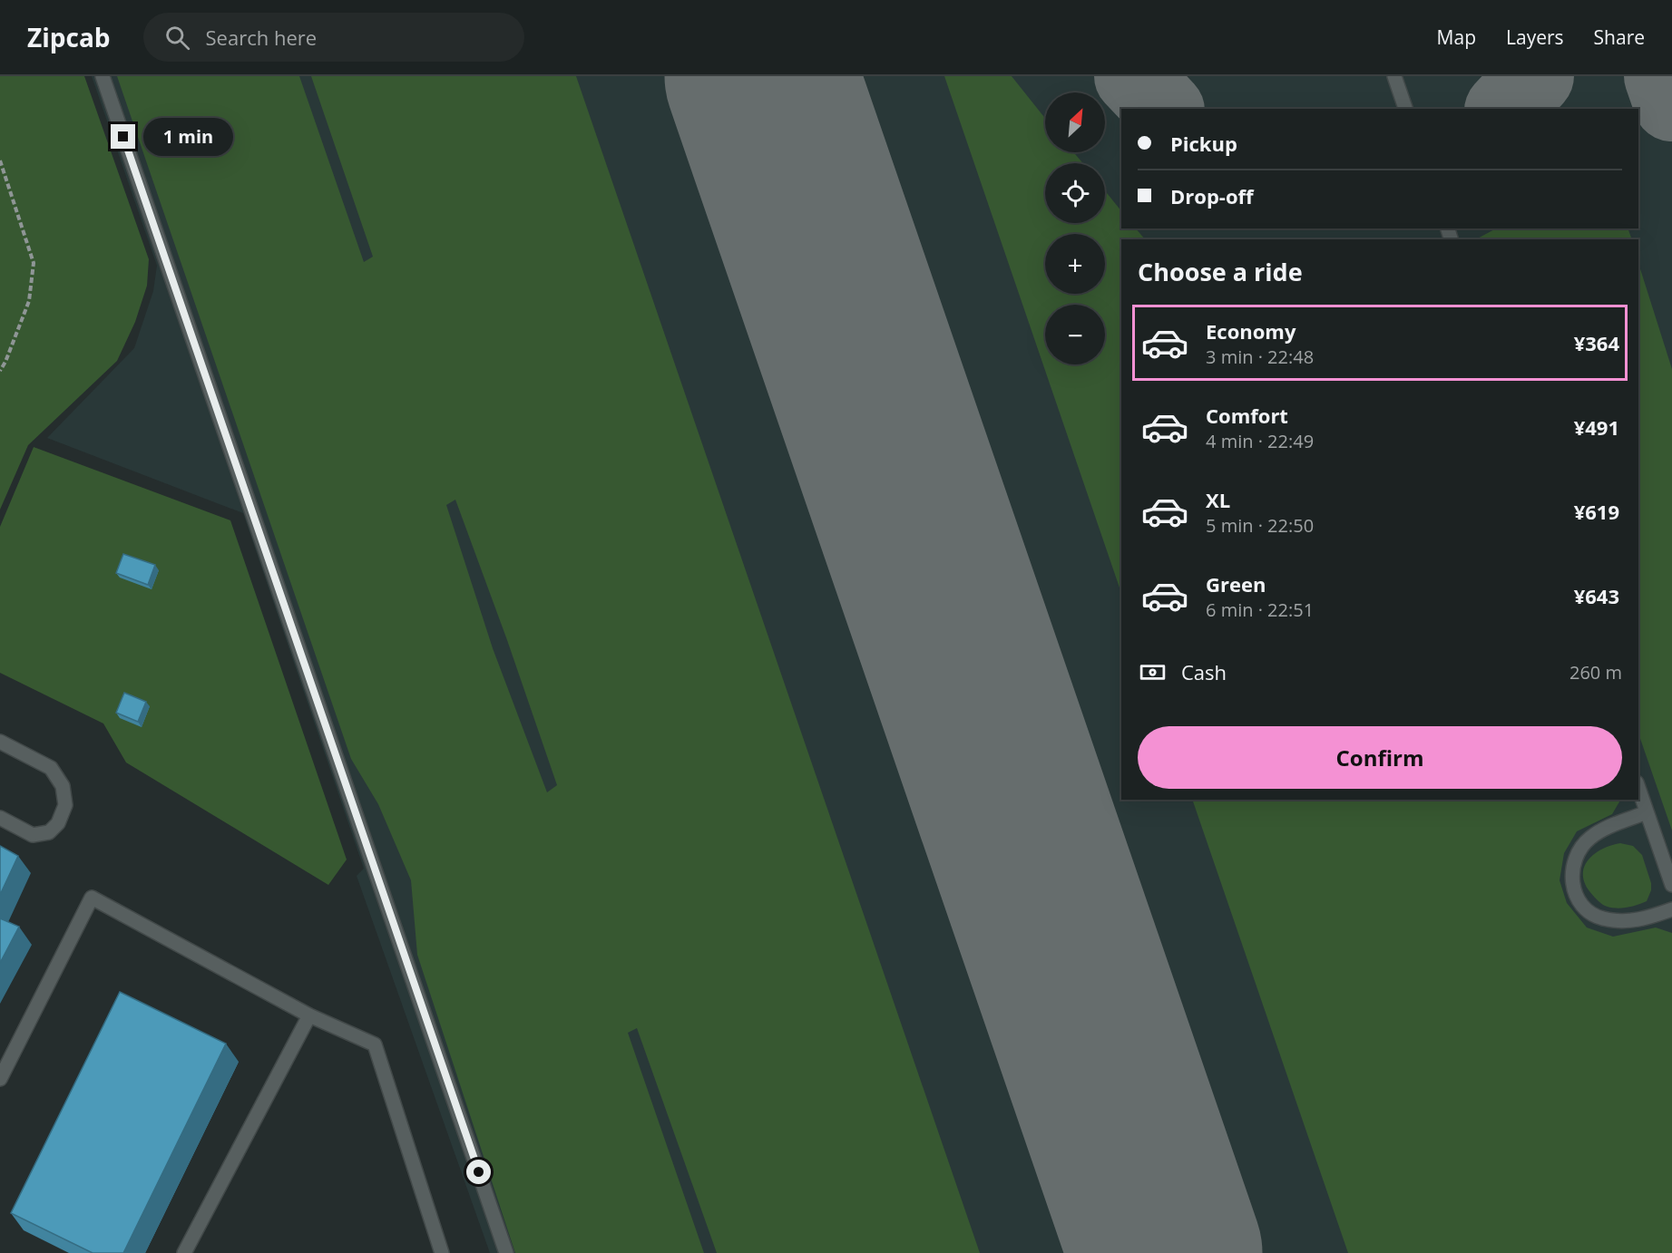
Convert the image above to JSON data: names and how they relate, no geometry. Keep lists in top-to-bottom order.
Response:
{
  "north": "top right",
  "page": {
    "header": "Zipcab",
    "search": "Search here",
    "nav": ["Map", "Layers", "Share"],
    "map_buttons": ["+", "−"],
    "banner": ["Pickup", "Drop-off"],
    "bubble": "1 min",
    "heading": "Choose a ride",
    "list": [
      {
        "name": "Economy",
        "note": "3 min · 22:48",
        "value": "¥364"
      },
      {
        "name": "Comfort",
        "note": "4 min · 22:49",
        "value": "¥491"
      },
      {
        "name": "XL",
        "note": "5 min · 22:50",
        "value": "¥619"
      },
      {
        "name": "Green",
        "note": "6 min · 22:51",
        "value": "¥643"
      }
    ],
    "pay": ["Cash", "260 m"],
    "buttons": "Confirm"
  }
}
